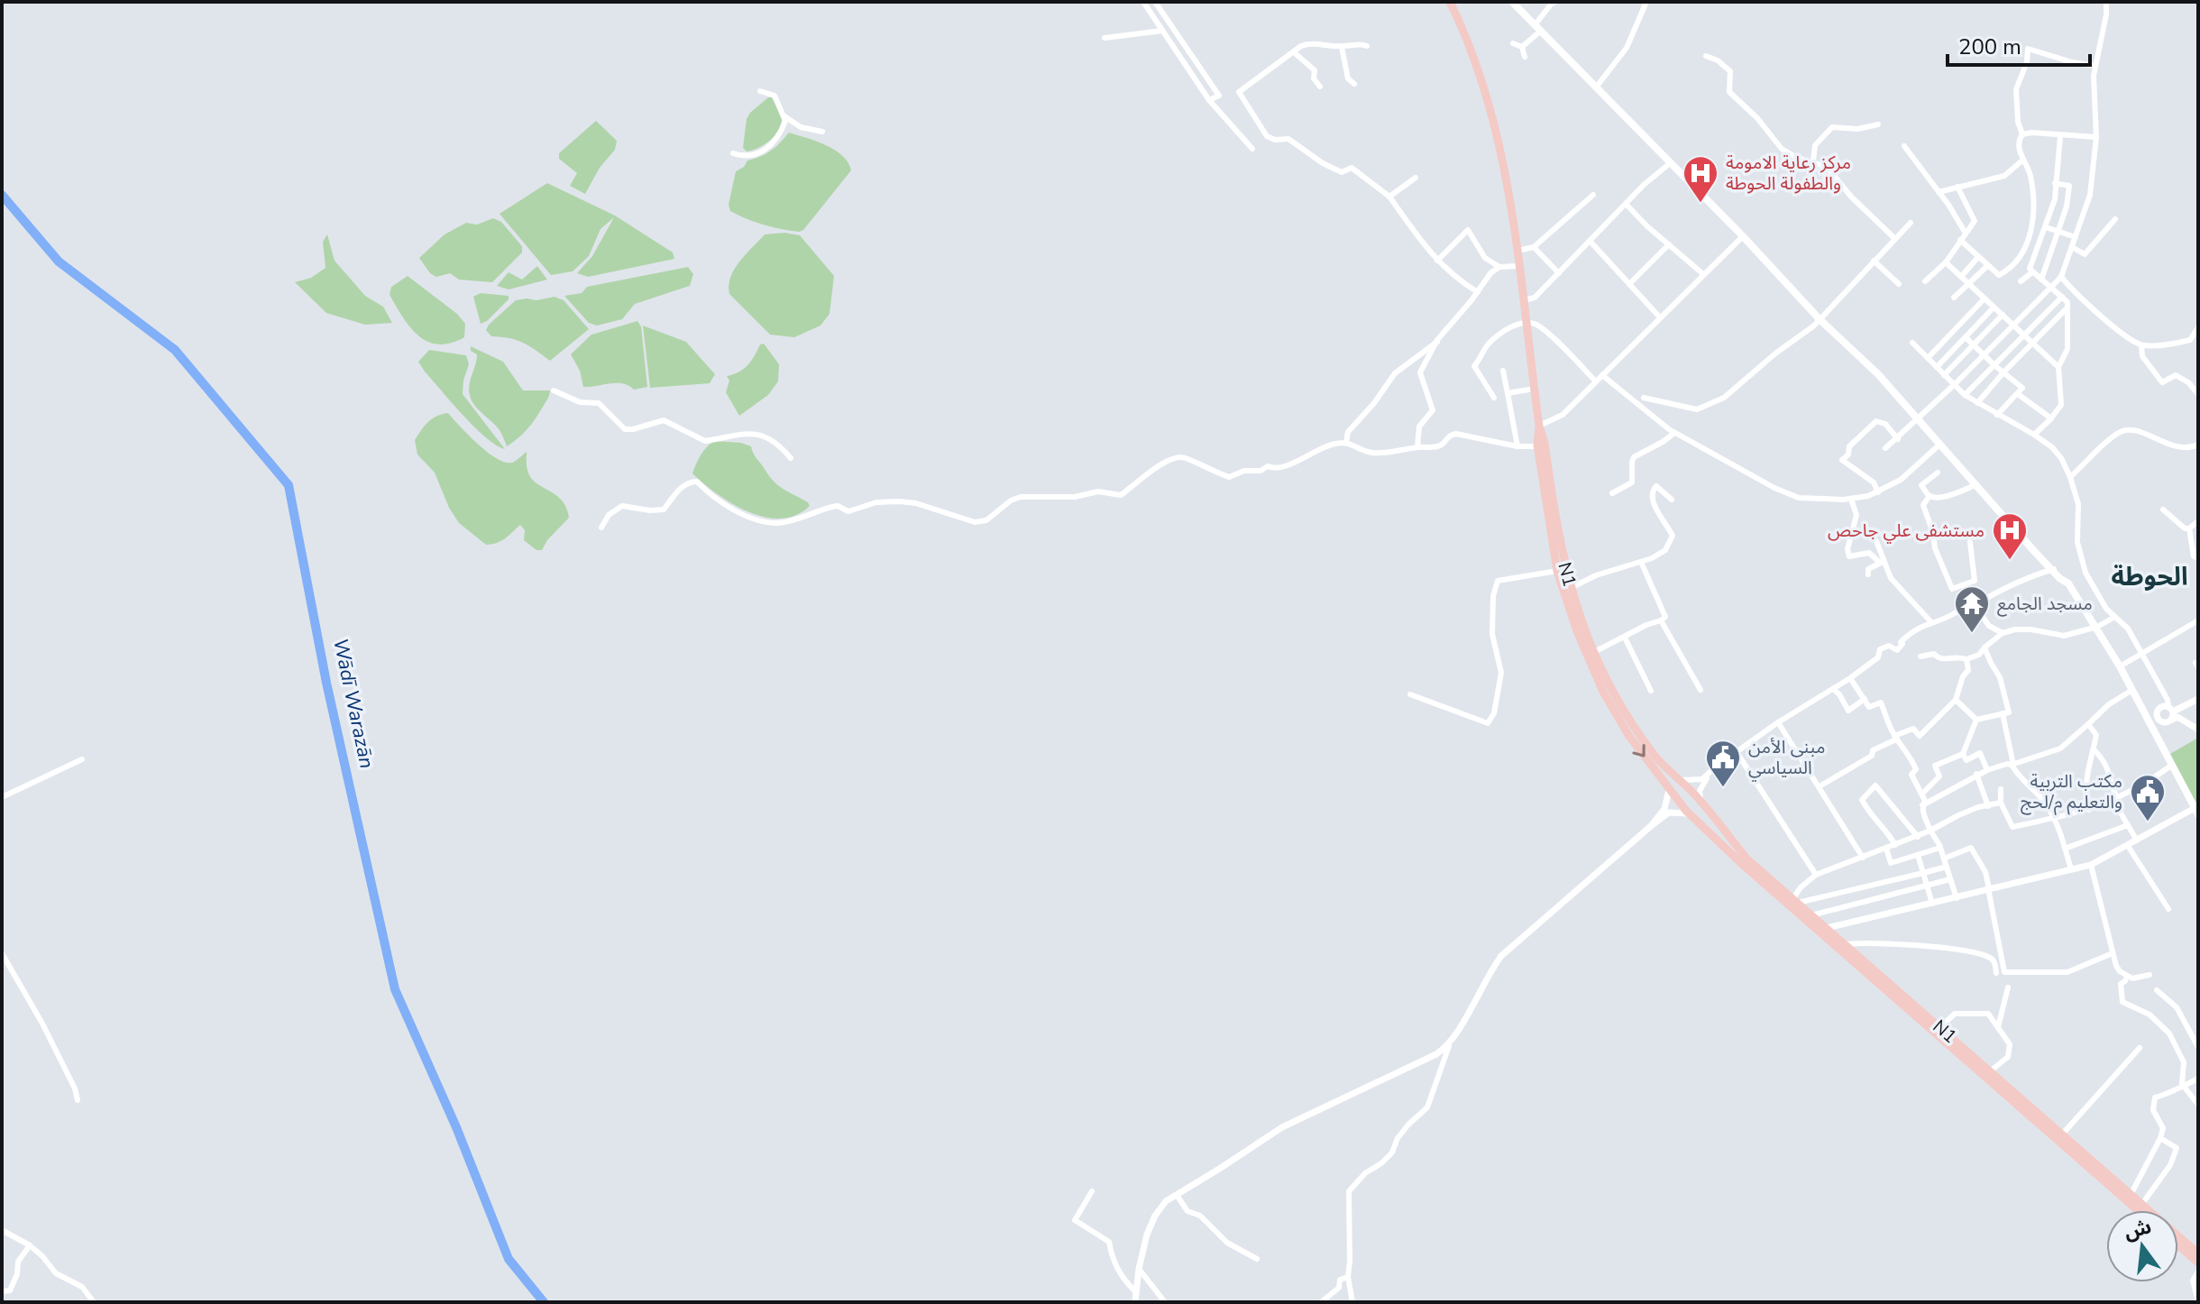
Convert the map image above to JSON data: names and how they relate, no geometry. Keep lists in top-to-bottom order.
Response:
{
  "streets": {
    "highway": ["N1"]
  },
  "districts": ["الحوطة"],
  "water": ["Wādī Warazān"],
  "places": {
    "hospital": ["مركز رعاية الامومة والطفولة الحوطة", "مستشفى علي جاحص"],
    "temple": ["مسجد الجامع"],
    "public building": ["مبنى الأمن السياسي", "مكتب التربية والتعليم م/لحج"]
  },
  "scale_bar": "200 m",
  "north": "top"
}
